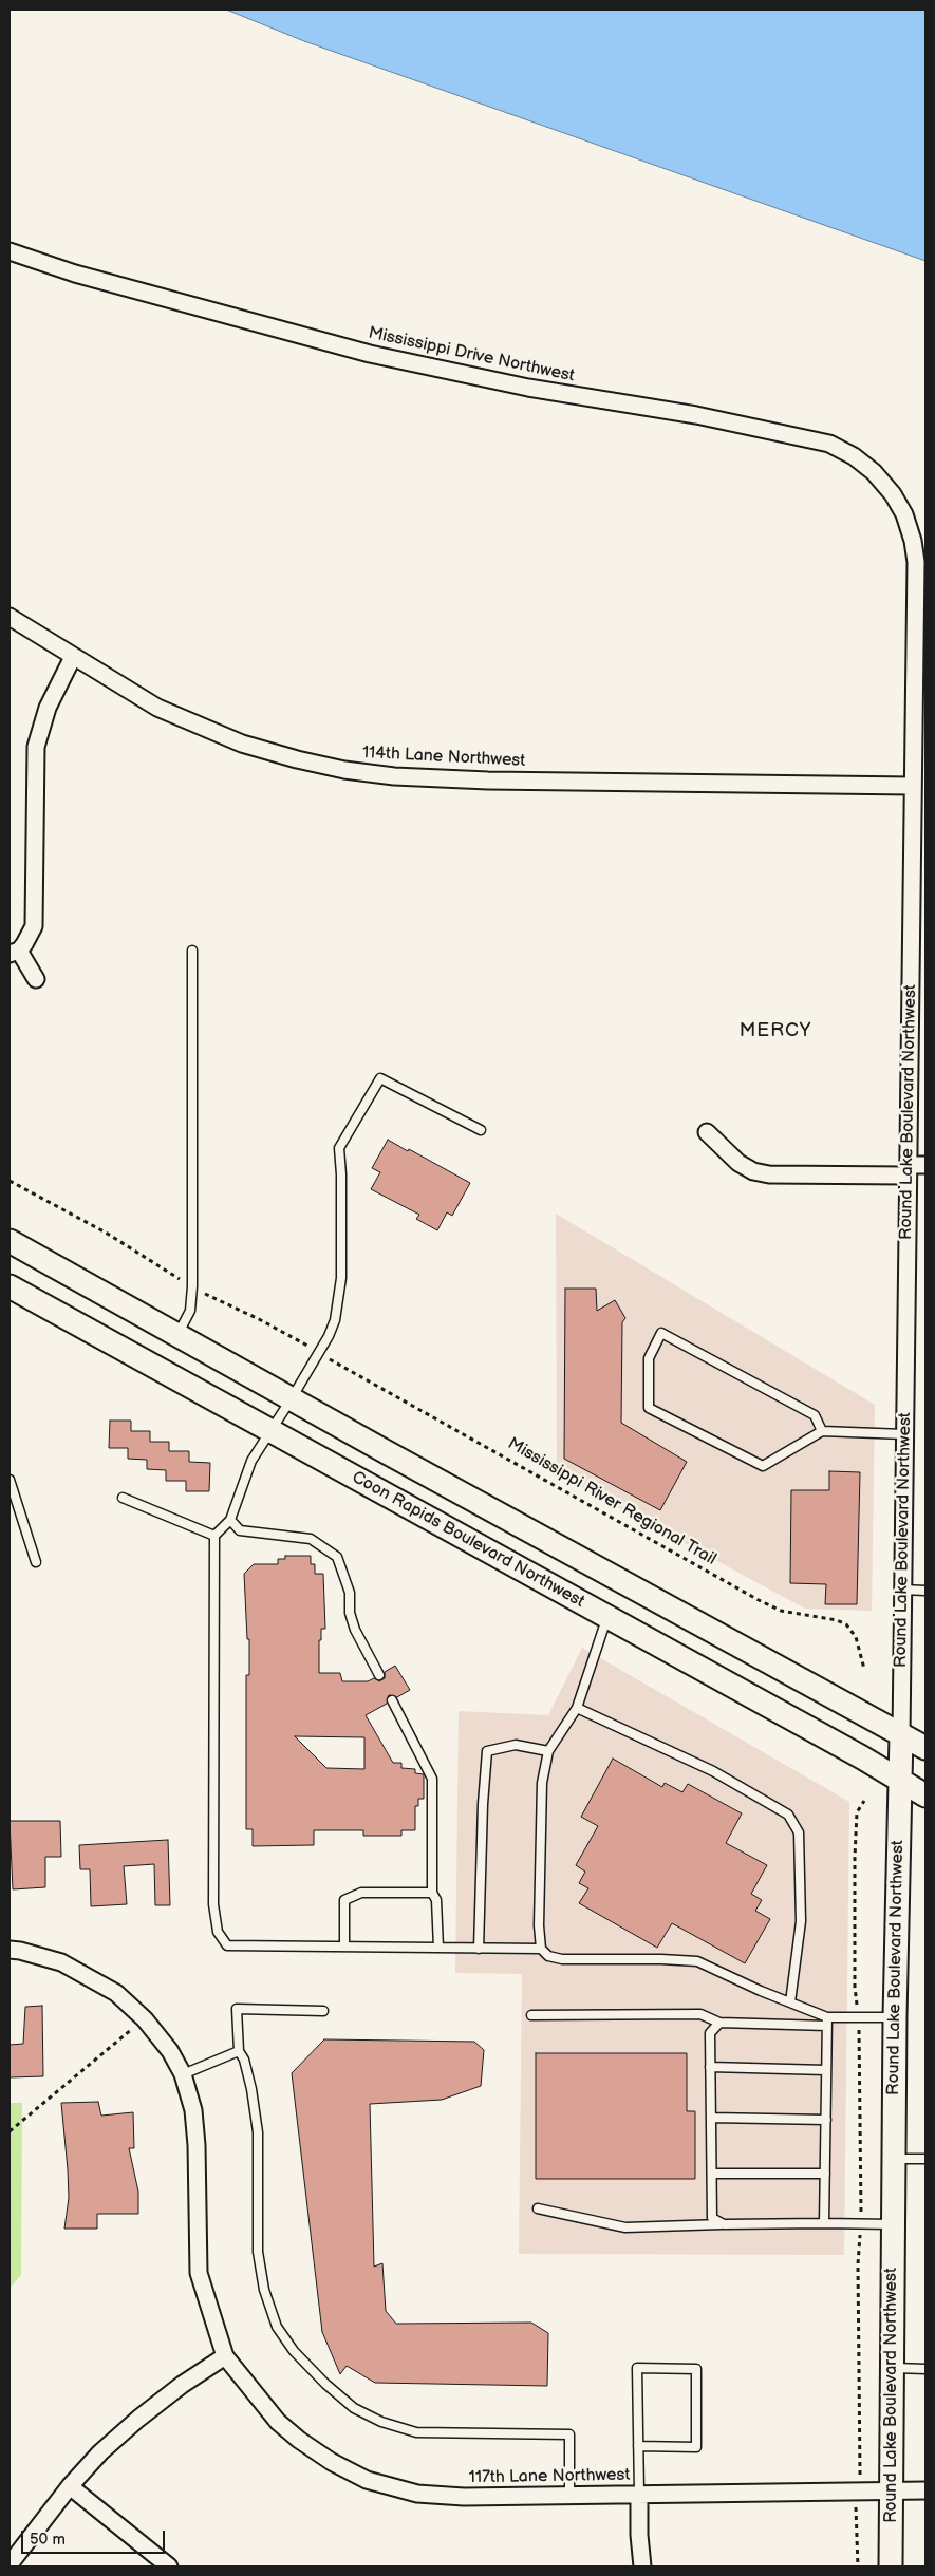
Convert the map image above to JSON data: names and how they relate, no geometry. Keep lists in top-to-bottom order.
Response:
{
  "streets": {
    "main road": ["Round Lake Boulevard Northwest", "Coon Rapids Boulevard Northwest"],
    "street": ["Mississippi Drive Northwest", "114th Lane Northwest", "117th Lane Northwest"],
    "path": ["Mississippi River Regional Trail"]
  },
  "crossings": [
    ["Mississippi Drive Northwest", "Round Lake Boulevard Northwest"],
    ["114th Lane Northwest", "Round Lake Boulevard Northwest"],
    ["Round Lake Boulevard Northwest", "Coon Rapids Boulevard Northwest"],
    ["Round Lake Boulevard Northwest", "117th Lane Northwest"]
  ],
  "districts": ["MERCY"],
  "scale_bar": "50 m"
}
